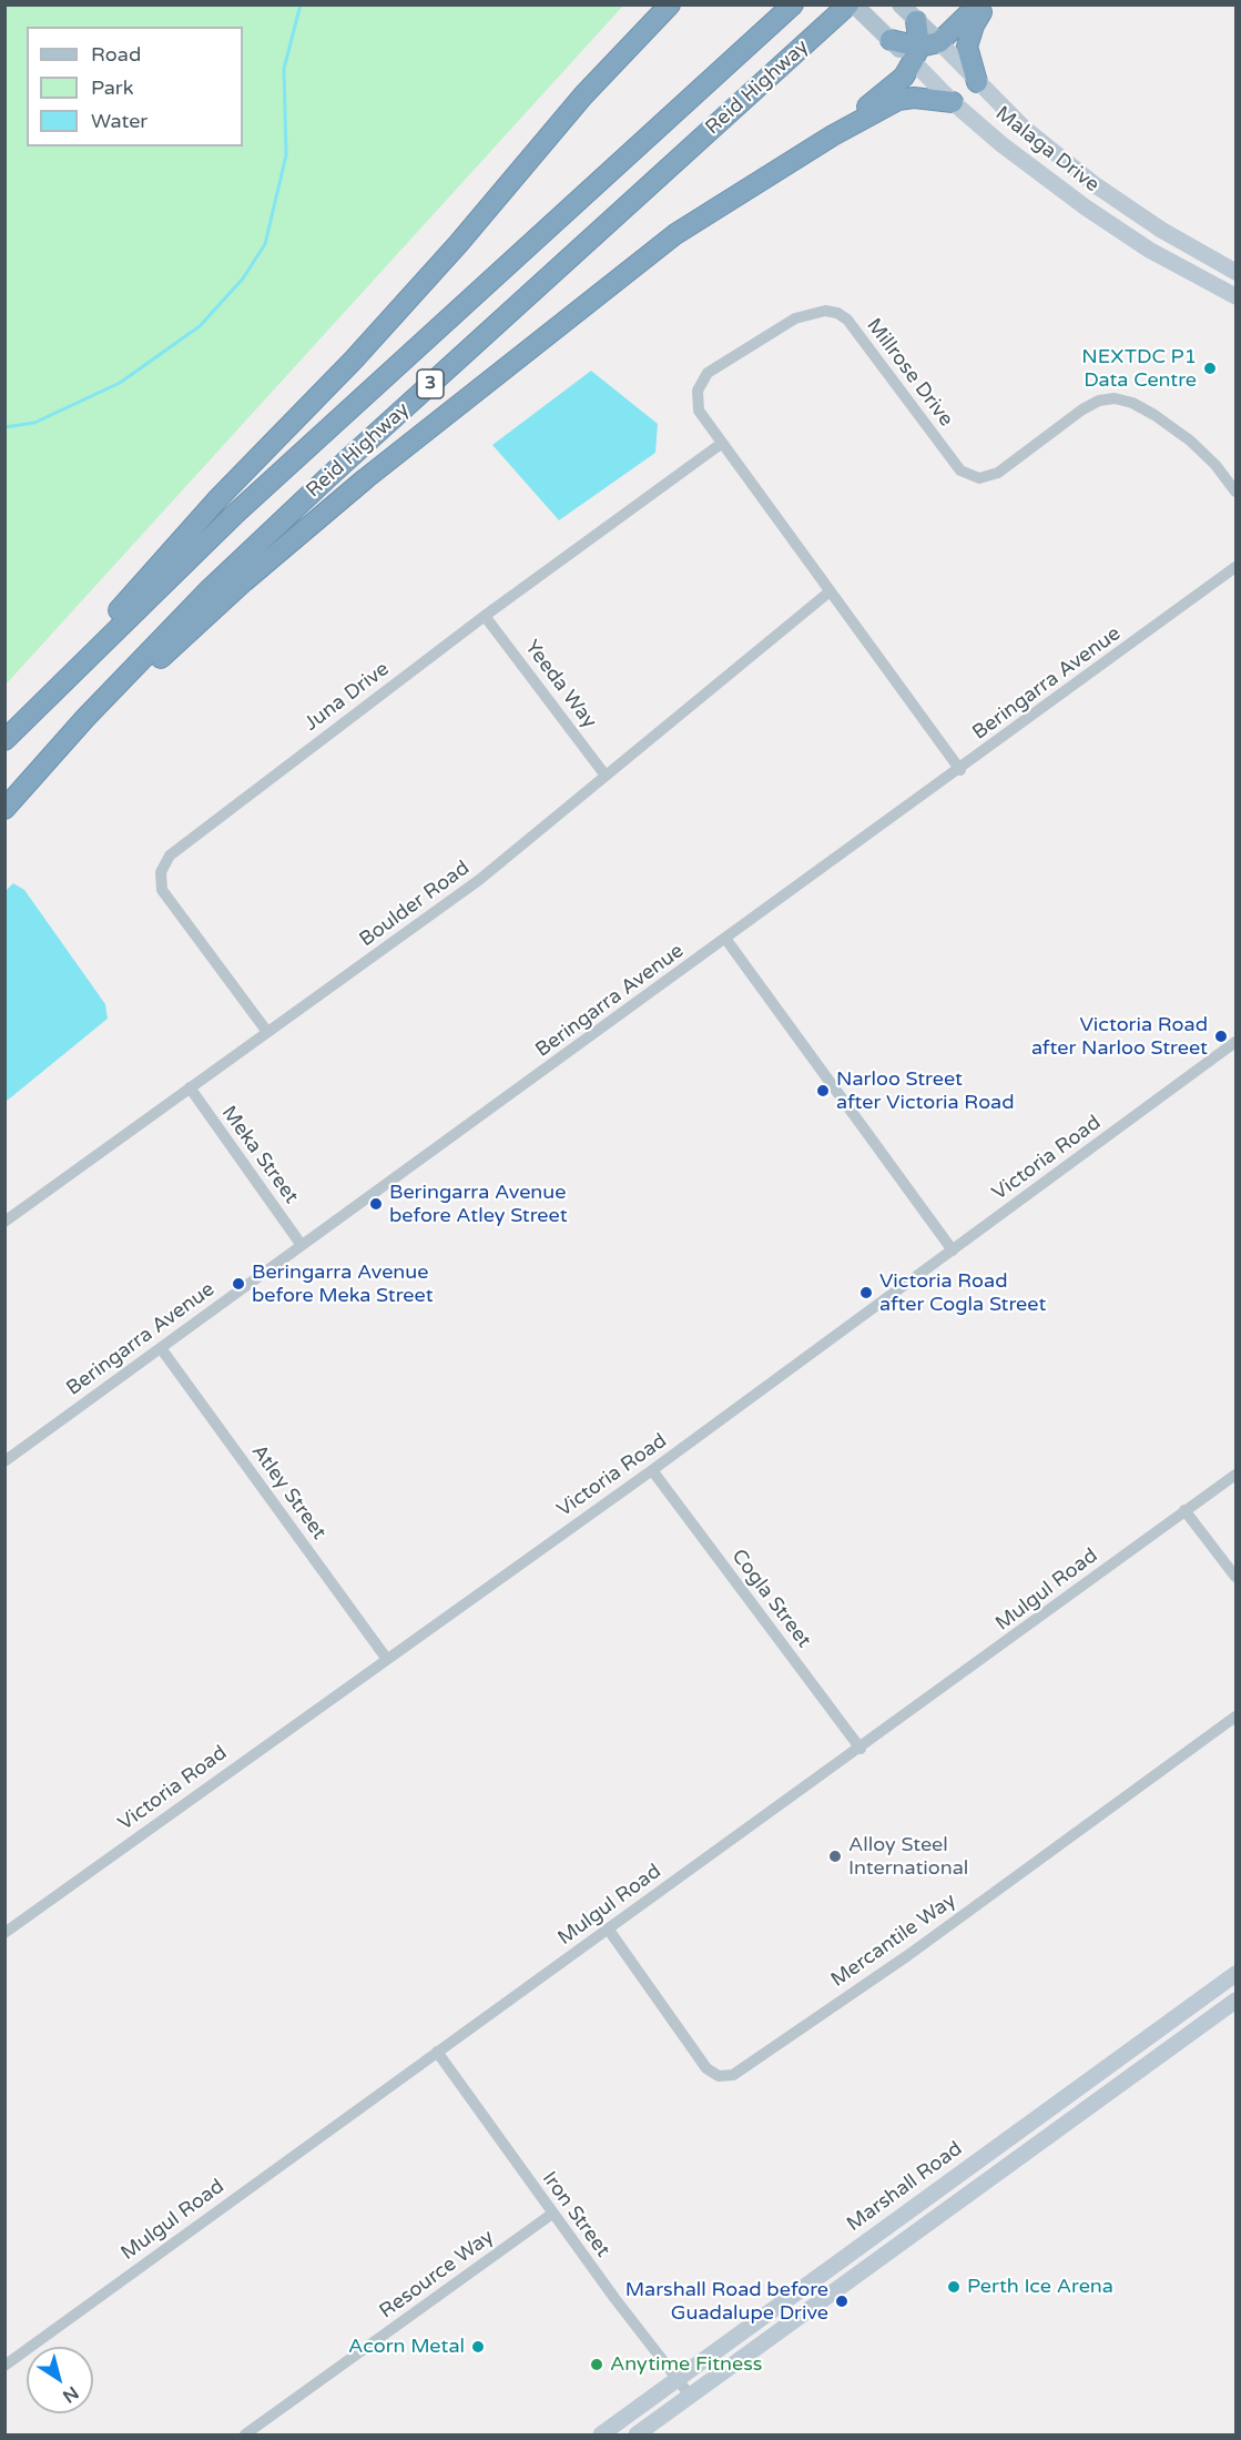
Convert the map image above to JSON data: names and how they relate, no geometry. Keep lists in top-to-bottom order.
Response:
{
  "streets": {
    "highway": ["Reid Highway", "3"],
    "main road": ["Malaga Drive", "Marshall Road"],
    "street": [
      "Millrose Drive",
      "Beringarra Avenue",
      "Yeeda Way",
      "Juna Drive",
      "Boulder Road",
      "Meka Street",
      "Victoria Road",
      "Atley Street",
      "Mulgul Road",
      "Cogla Street",
      "Mercantile Way",
      "Iron Street",
      "Resource Way"
    ]
  },
  "crossings": [
    ["Millrose Drive", "Beringarra Avenue"],
    ["Millrose Drive", "Juna Drive"],
    ["Millrose Drive", "Boulder Road"],
    ["Beringarra Avenue", "Meka Street"],
    ["Beringarra Avenue", "Atley Street"],
    ["Yeeda Way", "Juna Drive"],
    ["Yeeda Way", "Boulder Road"],
    ["Juna Drive", "Boulder Road"],
    ["Boulder Road", "Meka Street"],
    ["Victoria Road", "Atley Street"],
    ["Victoria Road", "Cogla Street"],
    ["Mulgul Road", "Cogla Street"],
    ["Mulgul Road", "Mercantile Way"],
    ["Mulgul Road", "Iron Street"],
    ["Marshall Road", "Iron Street"],
    ["Iron Street", "Resource Way"]
  ],
  "places": [
    "NEXTDC P1 Data Centre",
    "Victoria Road after Narloo Street",
    "Narloo Street after Victoria Road",
    "Beringarra Avenue before Atley Street",
    "Beringarra Avenue before Meka Street",
    "Victoria Road after Cogla Street",
    "Alloy Steel International",
    "Perth Ice Arena",
    "Marshall Road before Guadalupe Drive",
    "Acorn Metal",
    "Anytime Fitness"
  ],
  "legend": ["Road", "Park", "Water"],
  "north": "bottom right"
}
